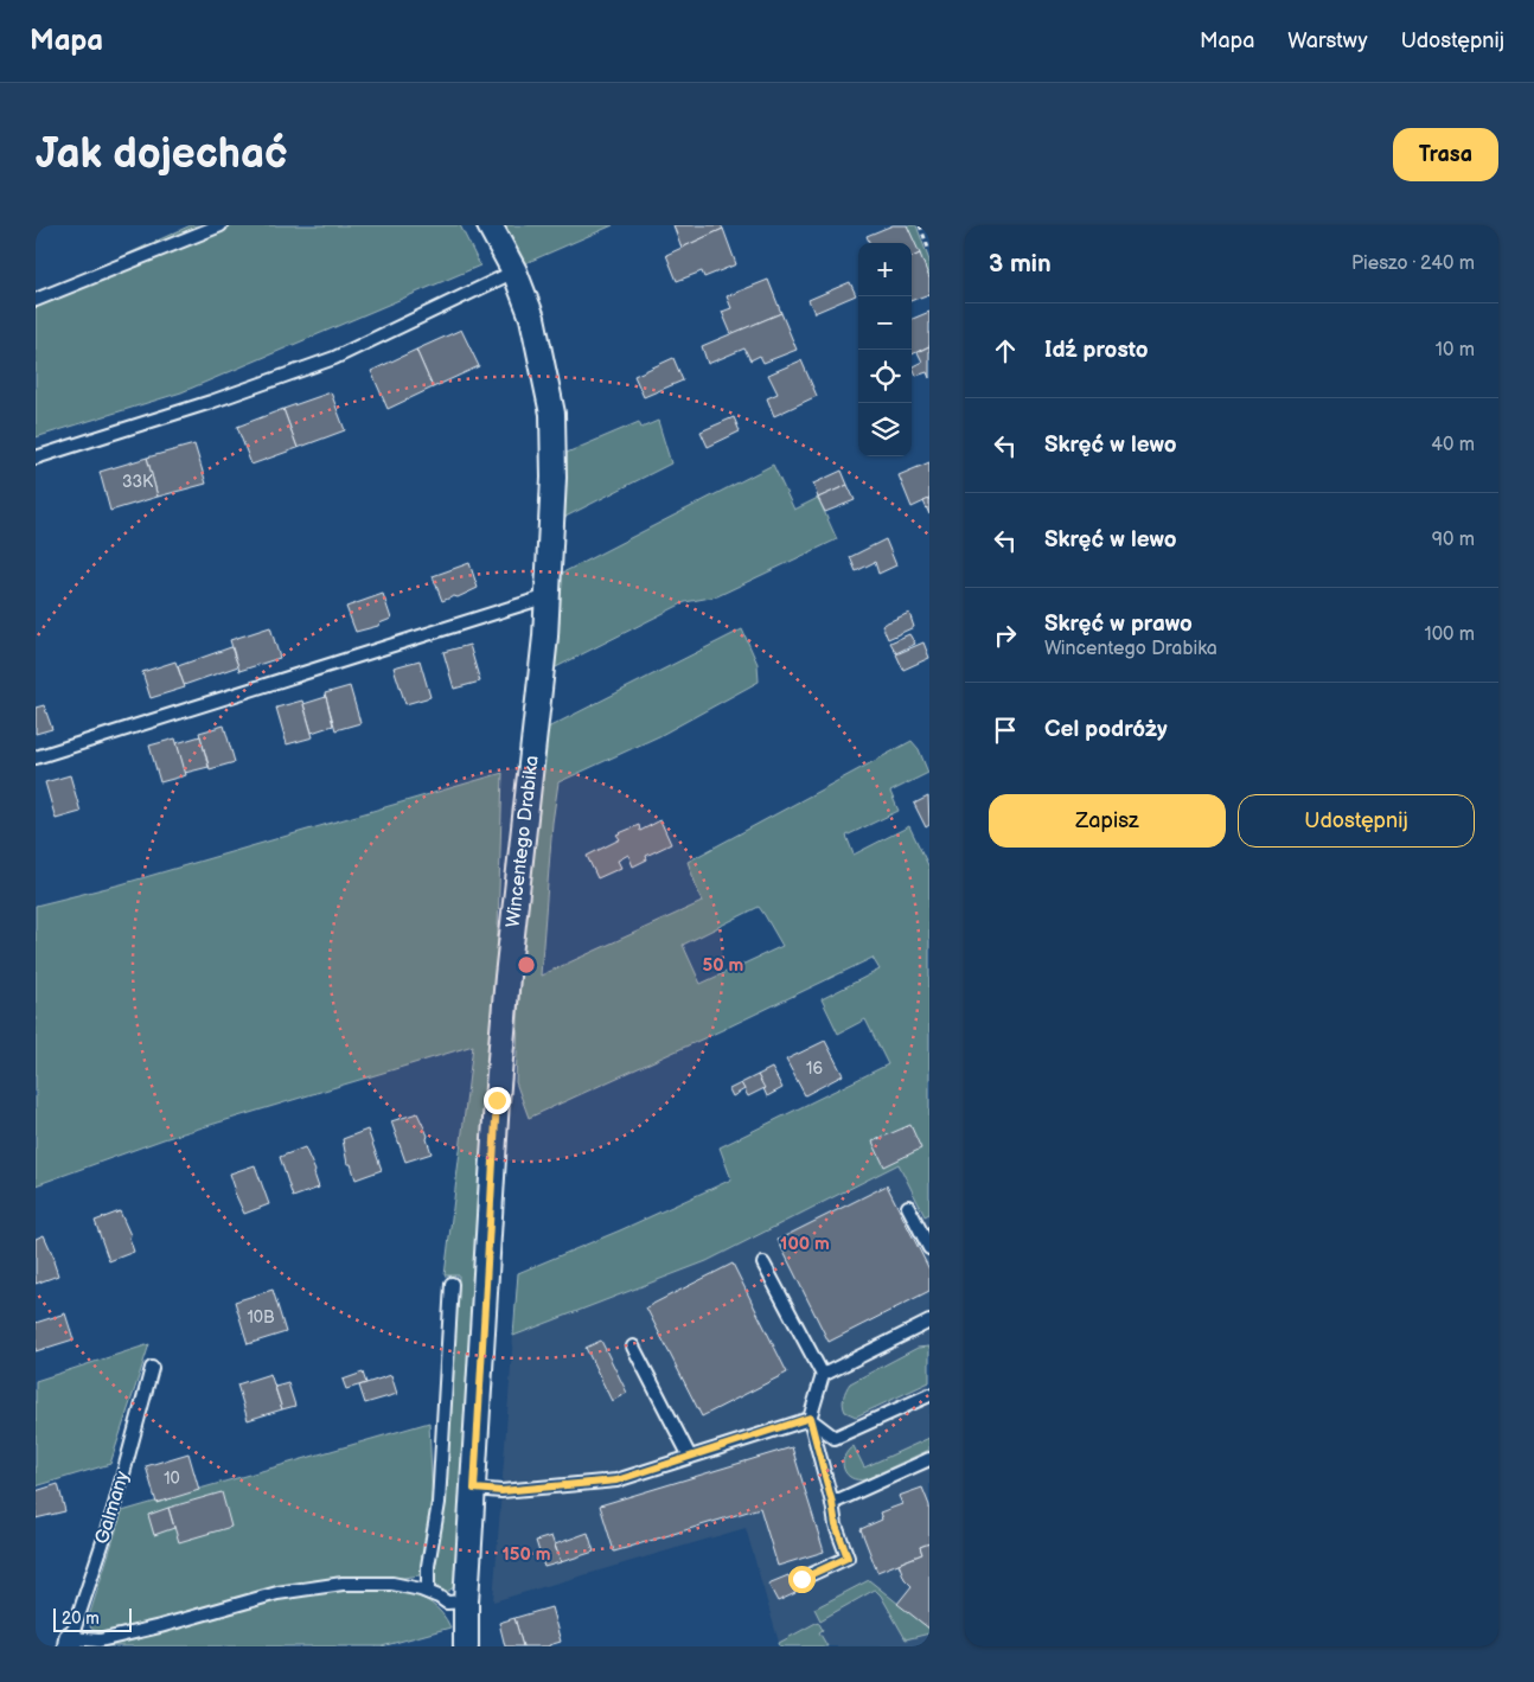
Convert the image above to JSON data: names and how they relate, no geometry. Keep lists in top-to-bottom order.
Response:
{
  "streets": {
    "street": ["Wincentego Drabika"],
    "lane": ["Galmany"]
  },
  "house_numbers": [
    "33K",
    "16",
    "10B",
    "10"
  ],
  "scale_bar": "20 m",
  "page": {
    "header": "Mapa",
    "nav": ["Mapa", "Warstwy", "Udostępnij"],
    "buttons": [
      "Trasa",
      ["Zapisz", "Udostępnij"]
    ],
    "title": "Jak dojechać",
    "heading": ["3 min", "Pieszo · 240 m"],
    "map_buttons": ["+", "−"],
    "list": [
      ["Idź prosto", "10 m"],
      ["Skręć w lewo", "40 m"],
      ["Skręć w lewo", "90 m"],
      ["Skręć w prawo", "Wincentego Drabika", "100 m"],
      "Cel podróży"
    ],
    "scale": "20 m"
  },
  "rings": ["50 m", "100 m", "150 m"]
}
